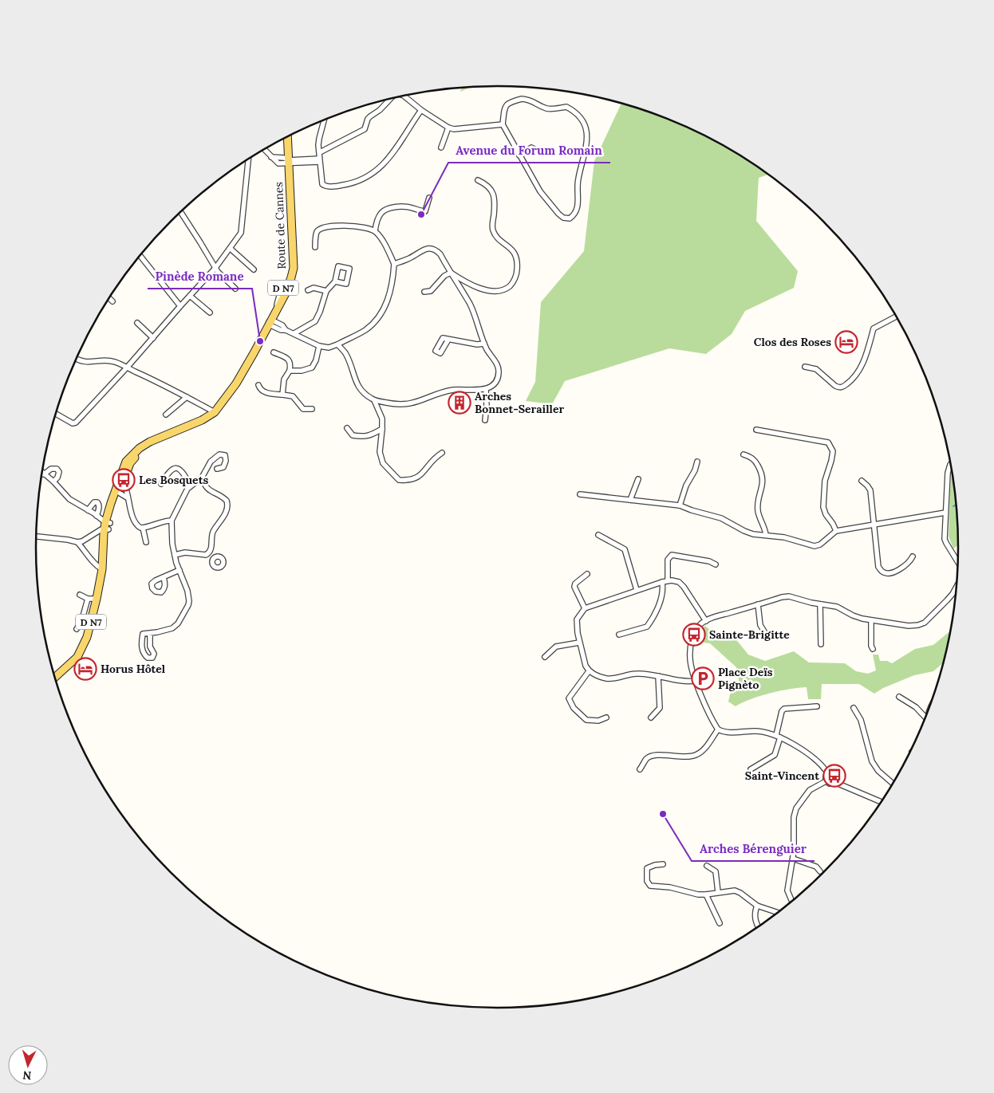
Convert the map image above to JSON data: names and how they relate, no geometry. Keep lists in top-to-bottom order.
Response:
{
  "streets": {
    "main road": ["Route de Cannes", "D N7"]
  },
  "places": {
    "other": ["Avenue du Forum Romain", "Pinède Romane", "Arches Bérenguier"],
    "hotel": ["Clos des Roses", "Horus Hôtel"],
    "building": ["Arches Bonnet-Serailler"],
    "bus stop": ["Les Bosquets", "Sainte-Brigitte", "Saint-Vincent"],
    "parking": ["Place Deïs Pignèto"]
  },
  "north": "bottom"
}
